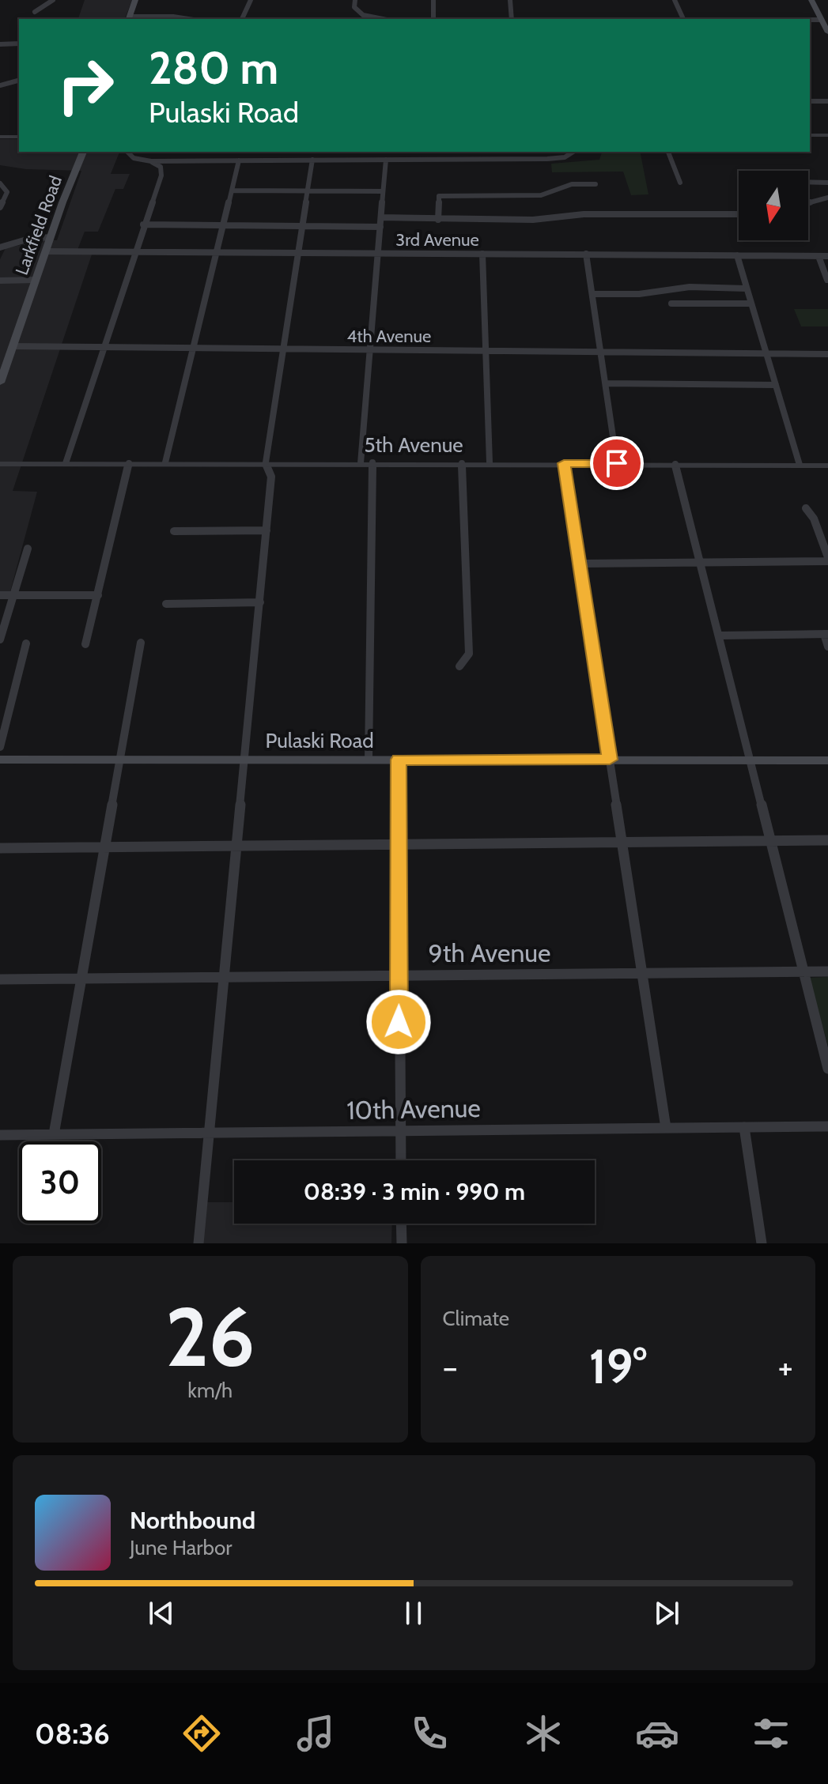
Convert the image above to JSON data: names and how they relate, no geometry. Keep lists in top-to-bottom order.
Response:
{
  "streets": {
    "main road": ["Larkfield Road", "Pulaski Road"],
    "street": [
      "3rd Avenue",
      "4th Avenue",
      "5th Avenue",
      "9th Avenue",
      "10th Avenue"
    ]
  },
  "crossings": [
    ["Larkfield Road", "3rd Avenue"],
    ["Larkfield Road", "4th Avenue"]
  ],
  "north": "bottom",
  "page": {
    "turn": ["280 m", "Pulaski Road"],
    "limit": "30",
    "trip": "08:39 · 3 min · 990 m",
    "tile": [
      ["26", "km/h"],
      "Climate"
    ],
    "heat": ["−", "19°", "+"],
    "song": ["Northbound", "June Harbor"],
    "tabs": "08:36"
  }
}
